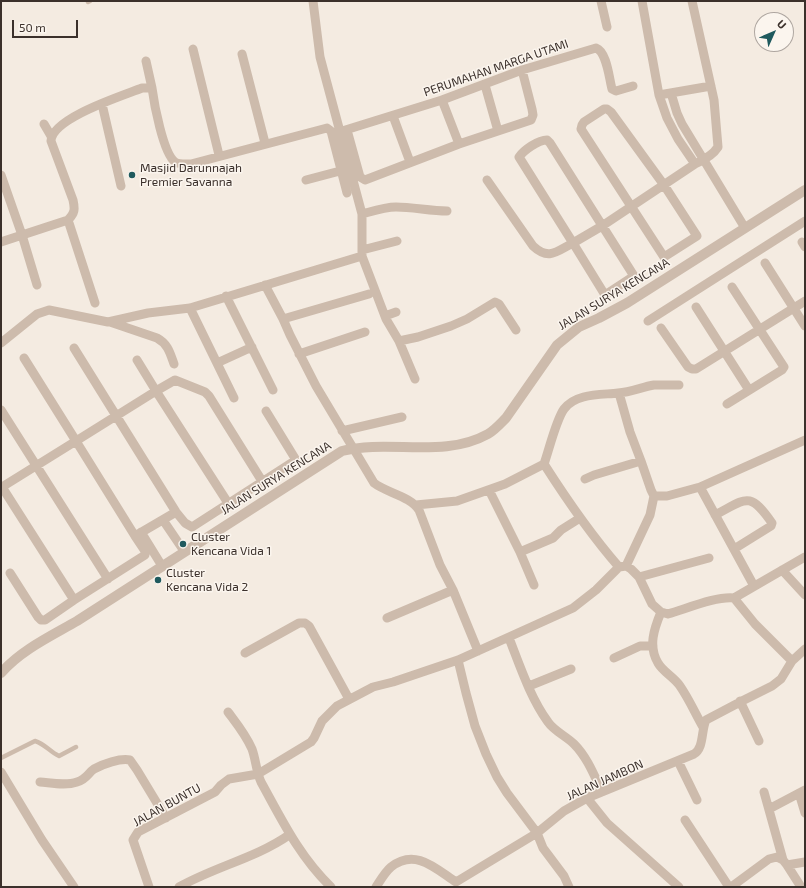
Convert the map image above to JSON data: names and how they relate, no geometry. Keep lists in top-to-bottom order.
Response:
{
  "streets": {
    "street": [
      "PERUMAHAN MARGA UTAMI",
      "JALAN SURYA KENCANA",
      "JALAN JAMBON",
      "JALAN BUNTU"
    ]
  },
  "places": ["Masjid Darunnajah Premier Savanna", "Cluster Kencana Vida 1", "Cluster Kencana Vida 2"],
  "scale_bar": "50 m",
  "north": "top right"
}
